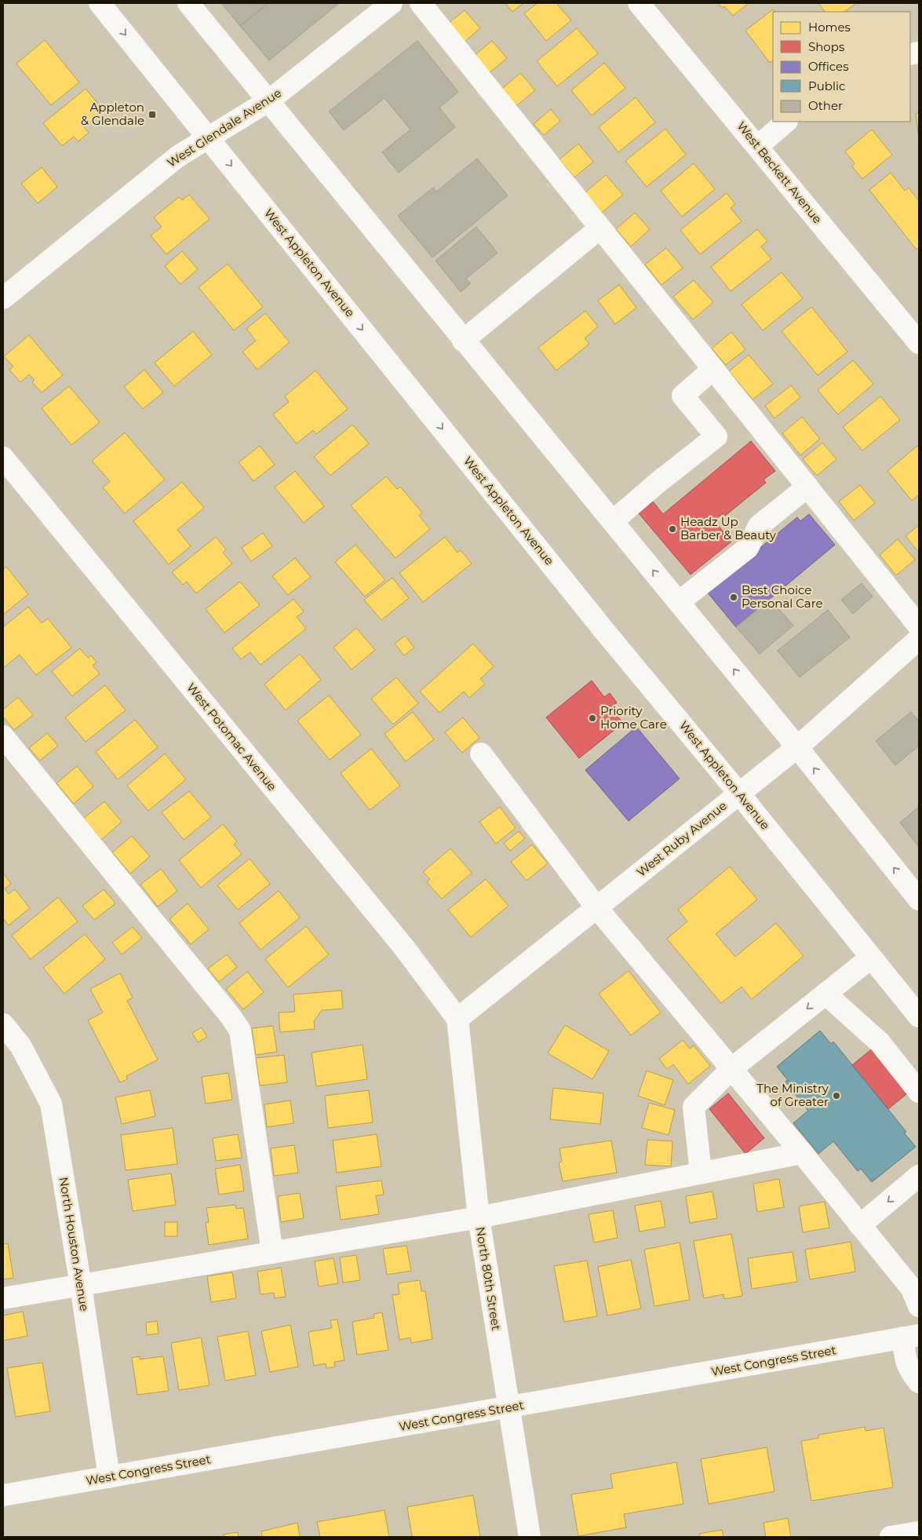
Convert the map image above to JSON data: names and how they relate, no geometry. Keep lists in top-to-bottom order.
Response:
{
  "streets": {
    "street": [
      "West Glendale Avenue",
      "West Beckett Avenue",
      "West Appleton Avenue",
      "West Potomac Avenue",
      "West Ruby Avenue",
      "North Houston Avenue",
      "North 80th Street",
      "West Congress Street"
    ]
  },
  "crossings": [
    ["West Glendale Avenue", "West Appleton Avenue"],
    ["West Appleton Avenue", "West Ruby Avenue"],
    ["West Potomac Avenue", "West Ruby Avenue"],
    ["West Potomac Avenue", "North 80th Street"],
    ["West Ruby Avenue", "North 80th Street"],
    ["North Houston Avenue", "West Congress Street"],
    ["North 80th Street", "West Congress Street"]
  ],
  "places": {
    "transit": ["Appleton & Glendale"],
    "other": [
      "Headz Up Barber & Beauty",
      "Best Choice Personal Care",
      "Priority Home Care",
      "The Ministry of Greater"
    ]
  },
  "legend": [
    "Homes",
    "Shops",
    "Offices",
    "Public",
    "Other"
  ]
}
